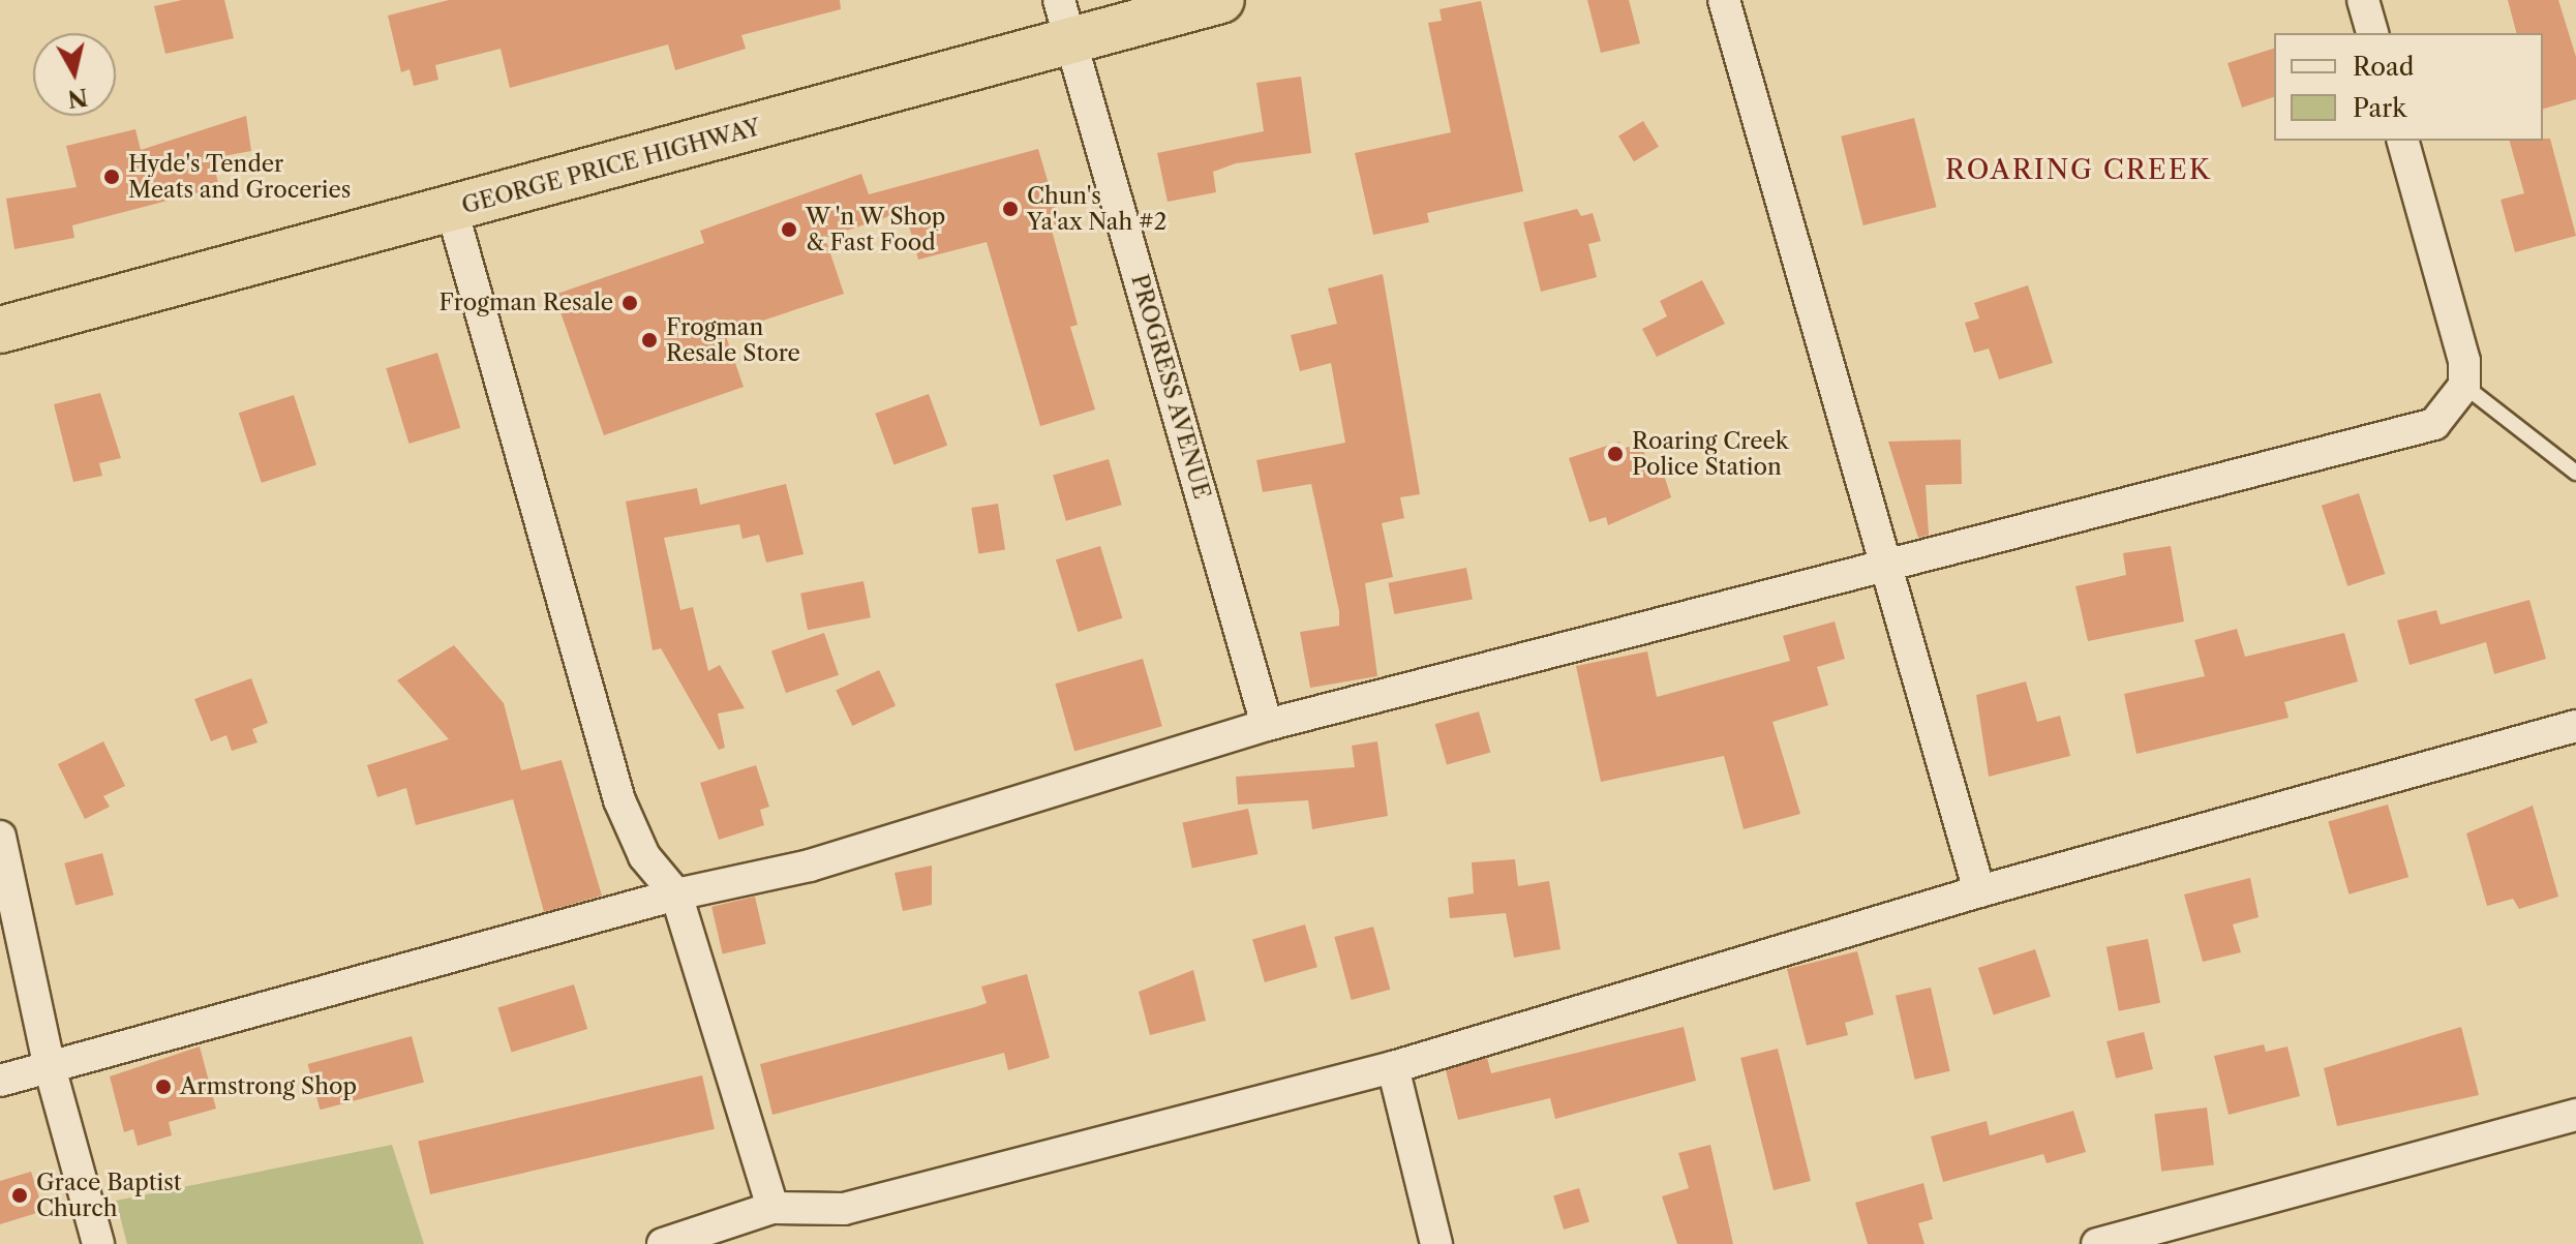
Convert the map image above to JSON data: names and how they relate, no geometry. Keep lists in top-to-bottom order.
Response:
{
  "streets": {
    "highway": ["GEORGE PRICE HIGHWAY"],
    "street": ["PROGRESS AVENUE"]
  },
  "crossings": [
    ["GEORGE PRICE HIGHWAY", "PROGRESS AVENUE"]
  ],
  "districts": ["ROARING CREEK"],
  "places": [
    "Hyde's Tender Meats and Groceries",
    "Chun's Ya'ax Nah #2",
    "W 'n W Shop & Fast Food",
    "Frogman Resale",
    "Frogman Resale Store",
    "Roaring Creek Police Station",
    "Armstrong Shop",
    "Grace Baptist Church"
  ],
  "legend": ["Road", "Park"],
  "north": "bottom"
}
